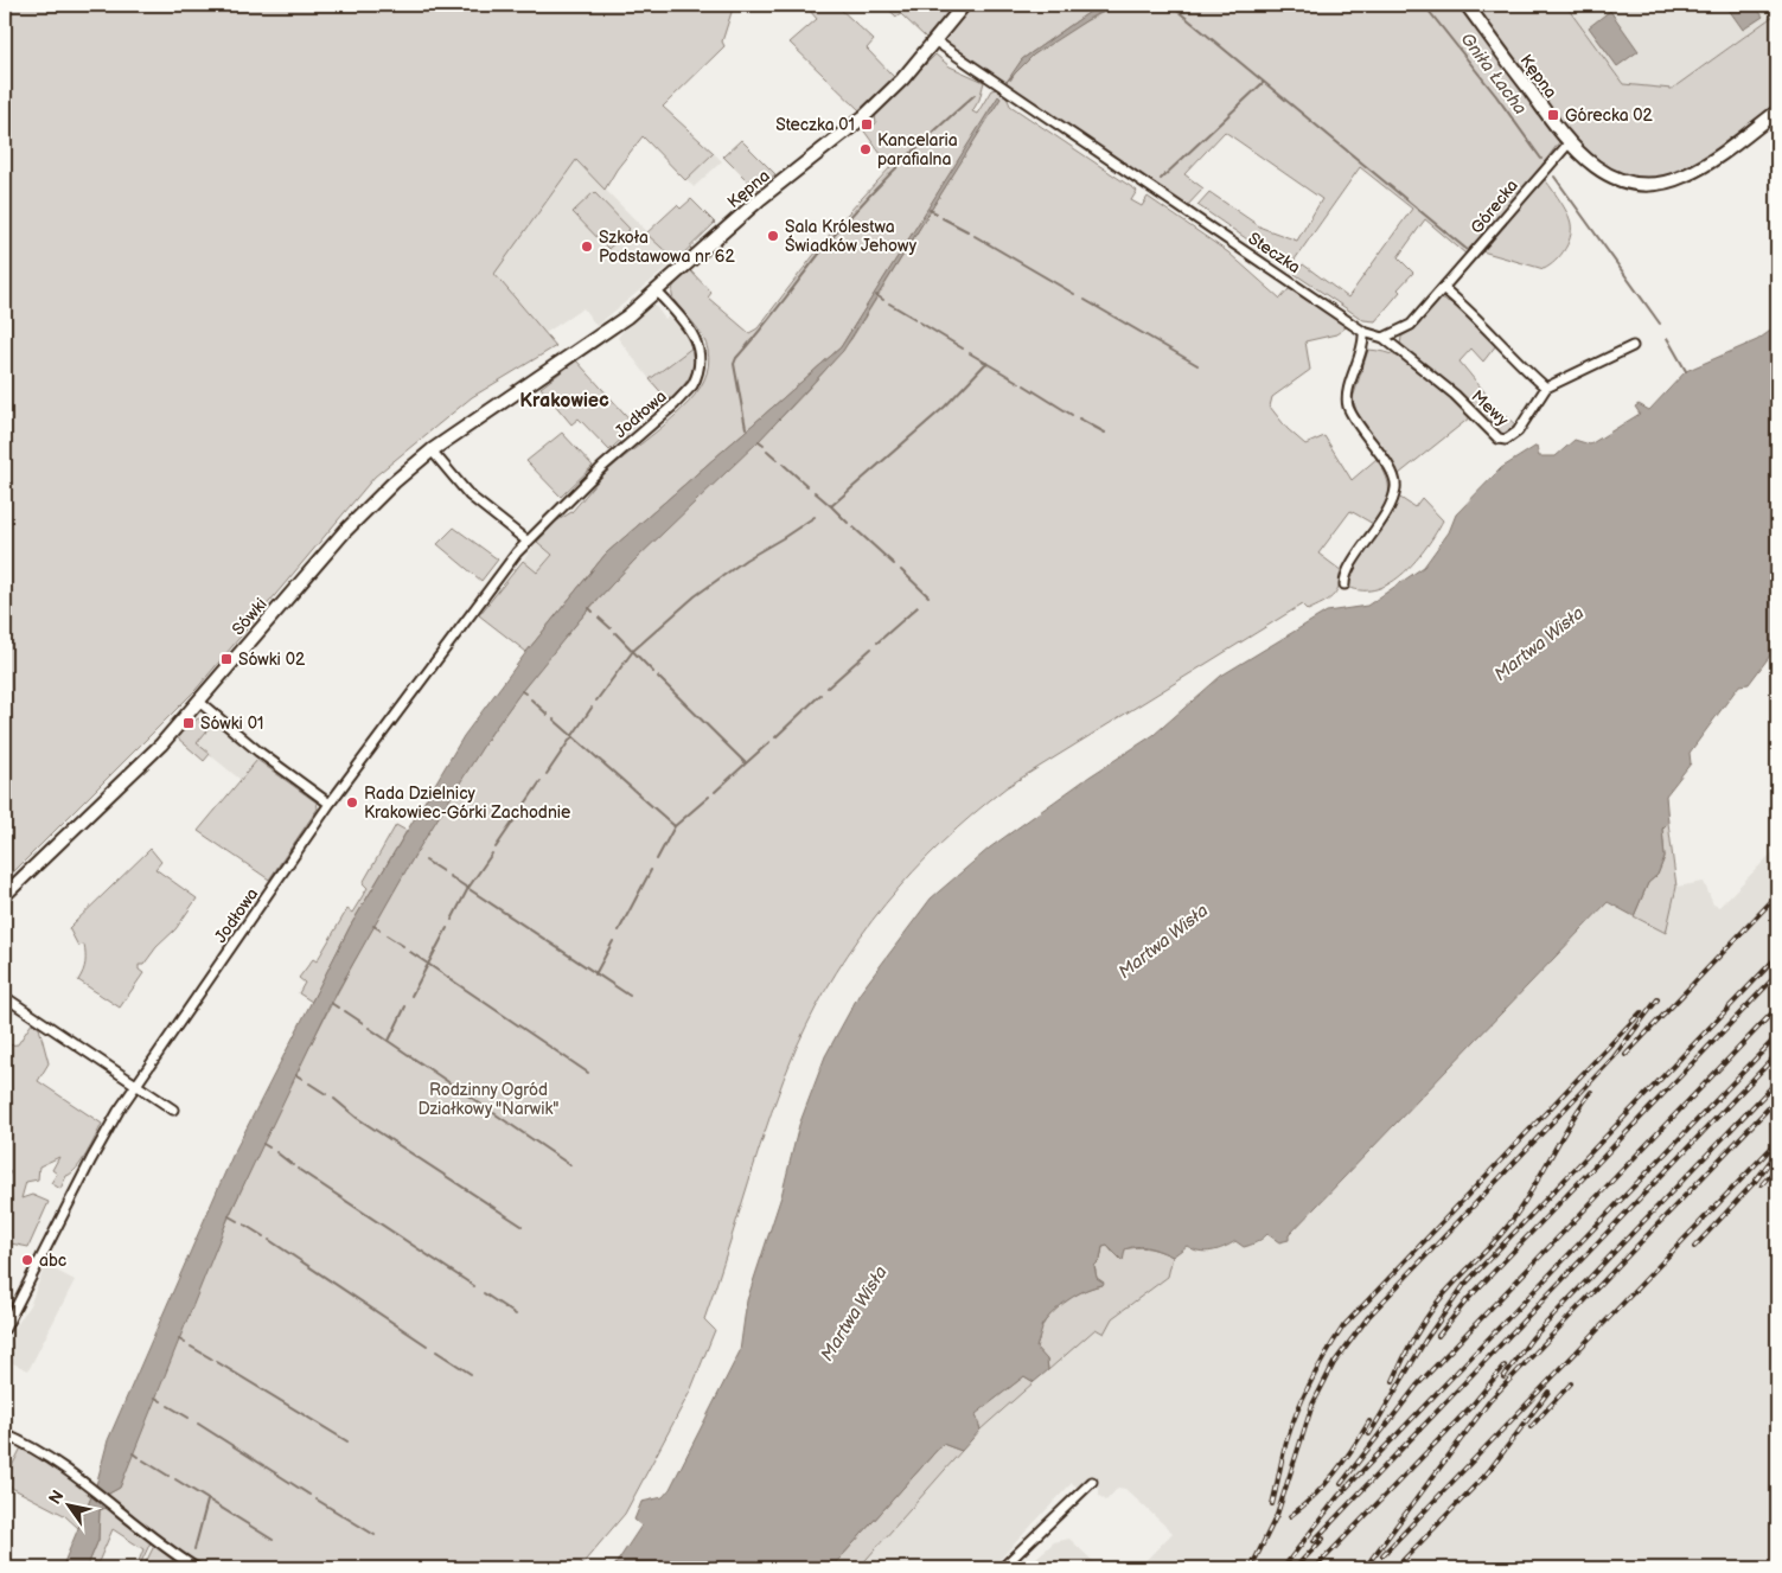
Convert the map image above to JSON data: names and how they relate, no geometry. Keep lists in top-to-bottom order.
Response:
{
  "streets": {
    "street": [
      "Kępna",
      "Górecka",
      "Steczka",
      "Mewy",
      "Jodłowa",
      "Sówki"
    ]
  },
  "crossings": [
    ["Kępna", "Górecka"],
    ["Kępna", "Steczka"],
    ["Kępna", "Jodłowa"],
    ["Kępna", "Sówki"],
    ["Górecka", "Mewy"]
  ],
  "districts": ["Krakowiec"],
  "water": ["Gniła Łacha", "Martwa Wisła"],
  "parks": ["Rodzinny Ogród Działkowy \"Narwik\""],
  "places": {
    "transit": [
      "Górecka 02",
      "Steczka 01",
      "Sówki 02",
      "Sówki 01"
    ],
    "other": [
      "Kancelaria parafialna",
      "Sala Królestwa Świadków Jehowy",
      "Szkoła Podstawowa nr 62",
      "Rada Dzielnicy Krakowiec-Górki Zachodnie",
      "abc"
    ]
  },
  "north": "top left"
}
